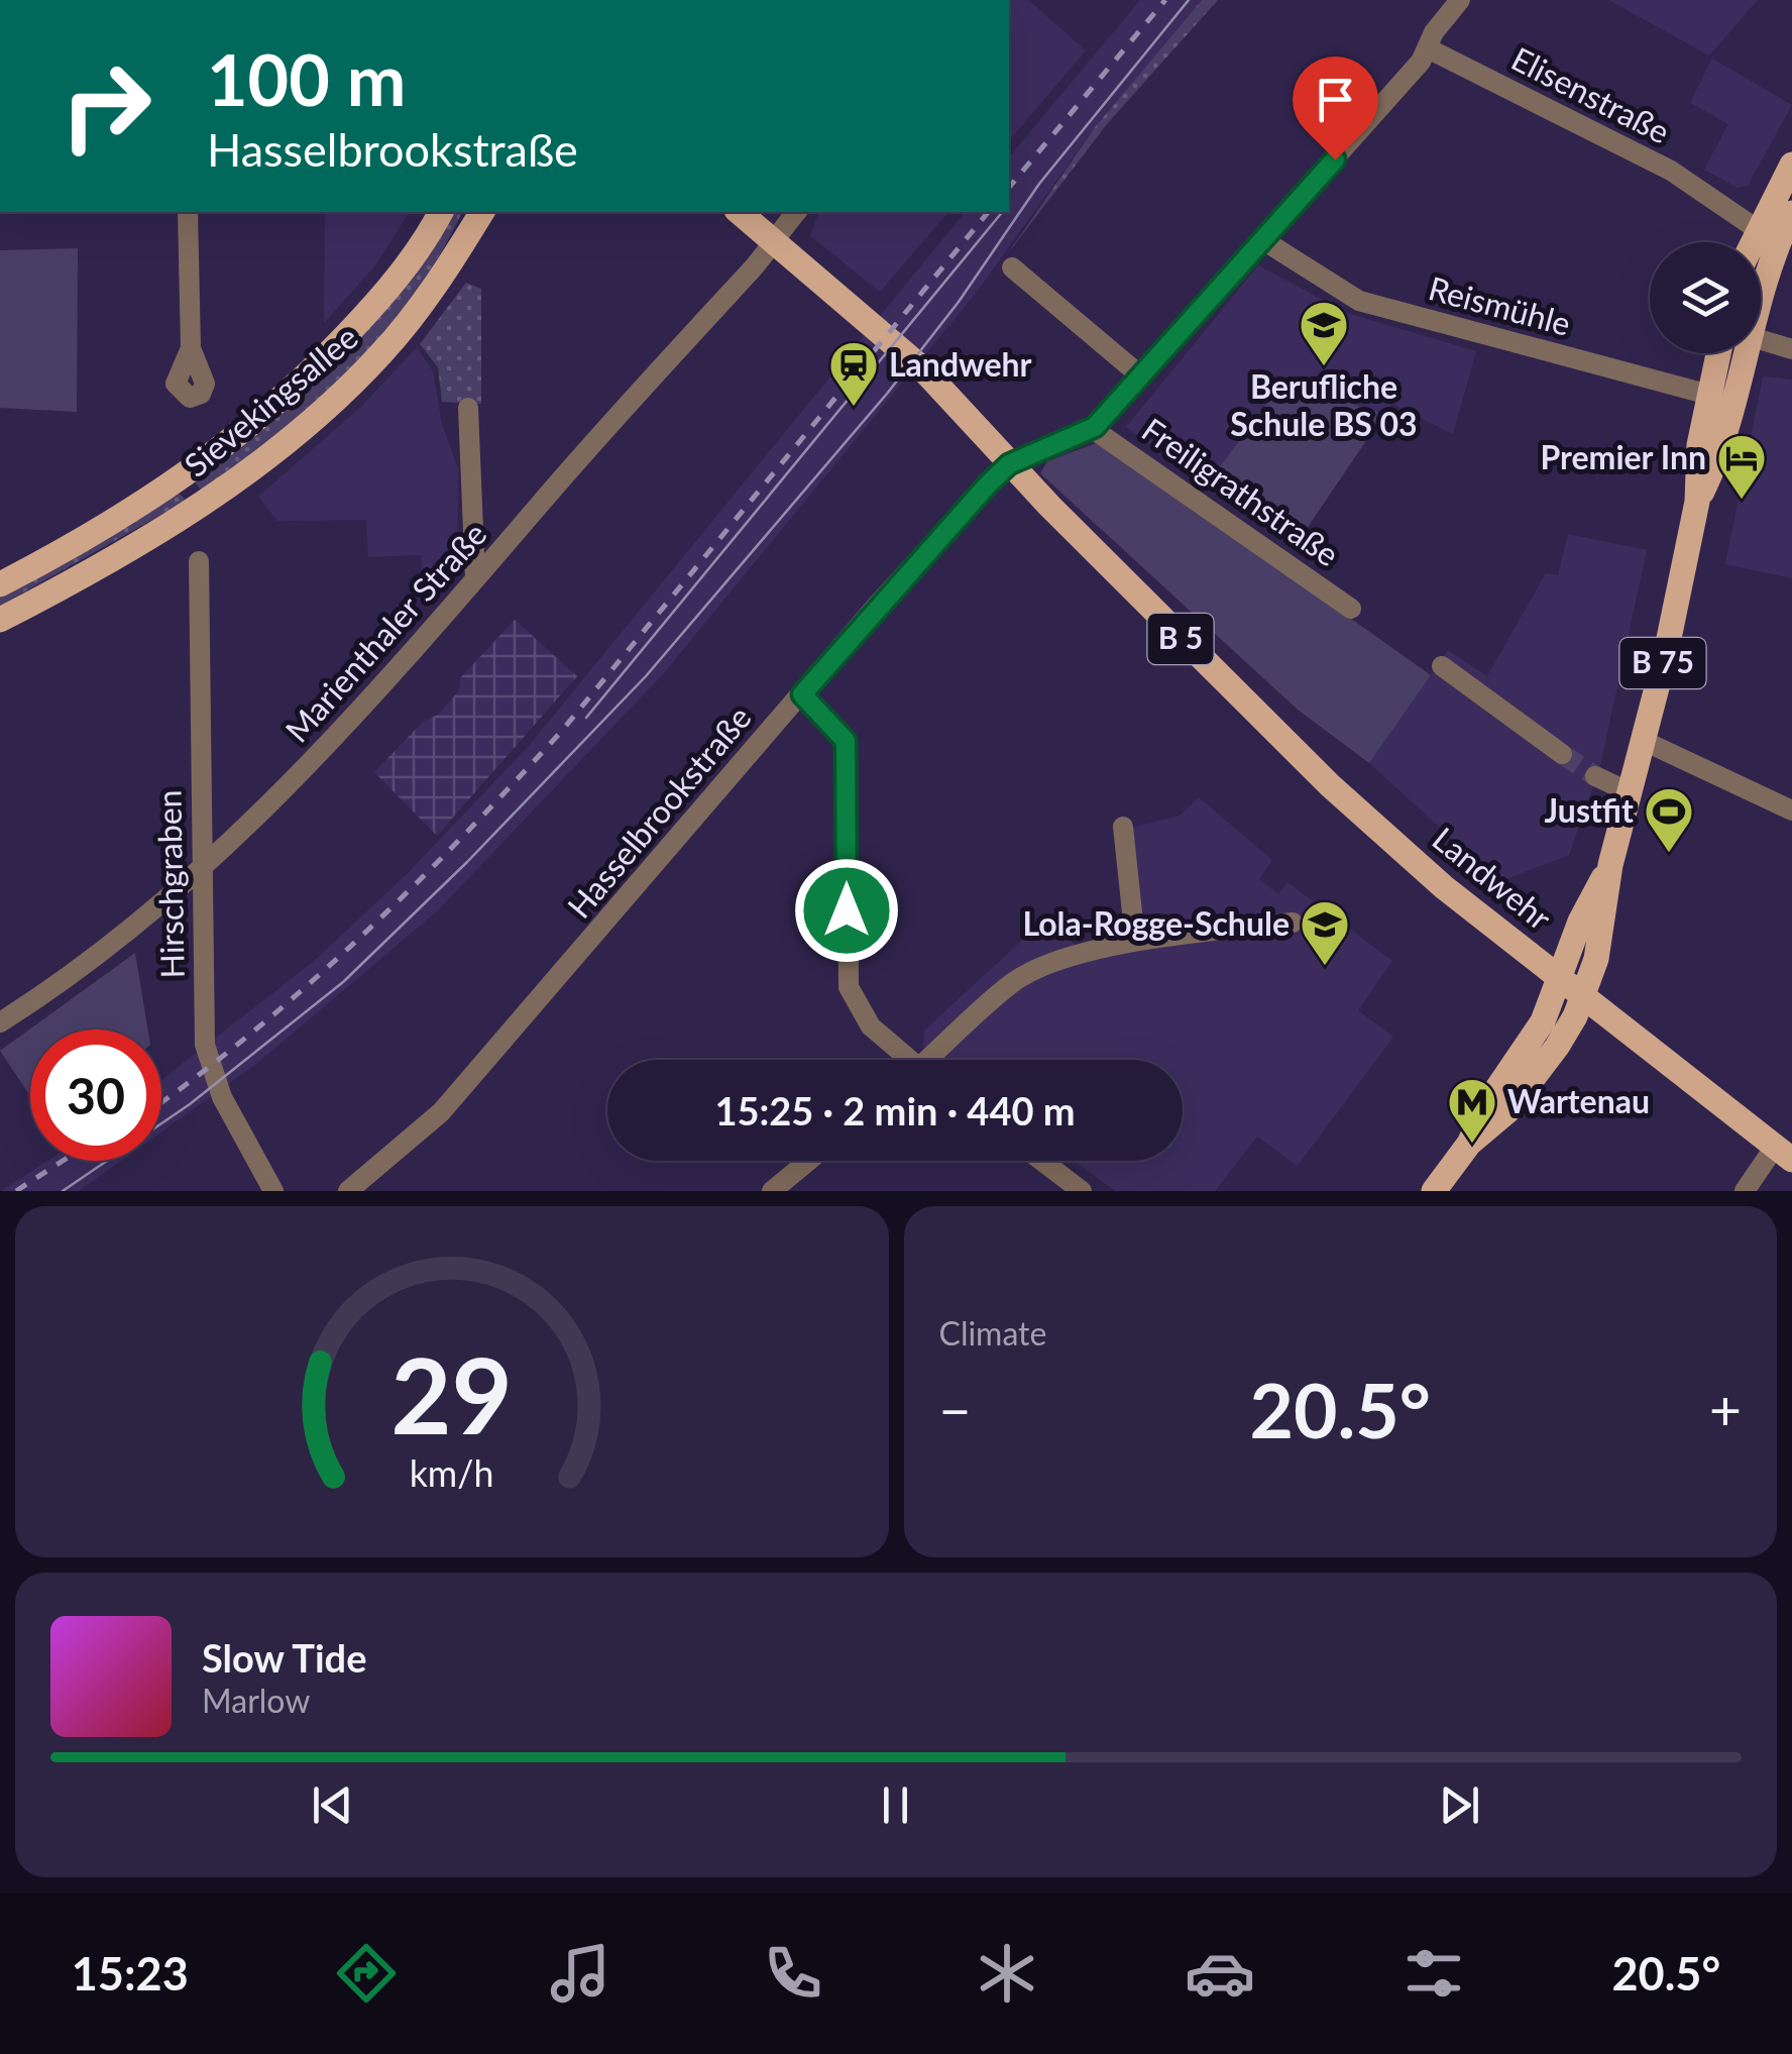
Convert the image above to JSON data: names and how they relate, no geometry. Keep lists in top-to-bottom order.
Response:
{
  "streets": {
    "main road": [
      "Sievekingsallee",
      "B 5",
      "B 75",
      "Landwehr"
    ],
    "street": [
      "Elisenstraße",
      "Reismühle",
      "Freiligrathstraße",
      "Marienthaler Straße",
      "Hasselbrookstraße",
      "Hirschgraben"
    ]
  },
  "crossings": [
    ["Reismühle", "B 75"],
    ["Marienthaler Straße", "Landwehr"],
    ["Marienthaler Straße", "Hirschgraben"],
    ["B 5", "B 75"],
    ["B 5", "Landwehr"],
    ["B 75", "Landwehr"],
    ["Hasselbrookstraße", "Landwehr"]
  ],
  "places": {
    "school or university": ["Berufliche Schule BS 03", "Lola-Rogge-Schule"],
    "station": ["Landwehr"],
    "hotel": ["Premier Inn"],
    "sports": ["Justfit"],
    "metro station": ["Wartenau"]
  },
  "page": {
    "turn": ["100 m", "Hasselbrookstraße"],
    "limit": "30",
    "trip": "15:25 · 2 min · 440 m",
    "tile": "Climate",
    "heat": ["−", "20.5°", "+"],
    "song": ["Slow Tide", "Marlow"],
    "tabs": ["15:23", "20.5°"],
    "gauge": ["29", "km/h"]
  }
}
